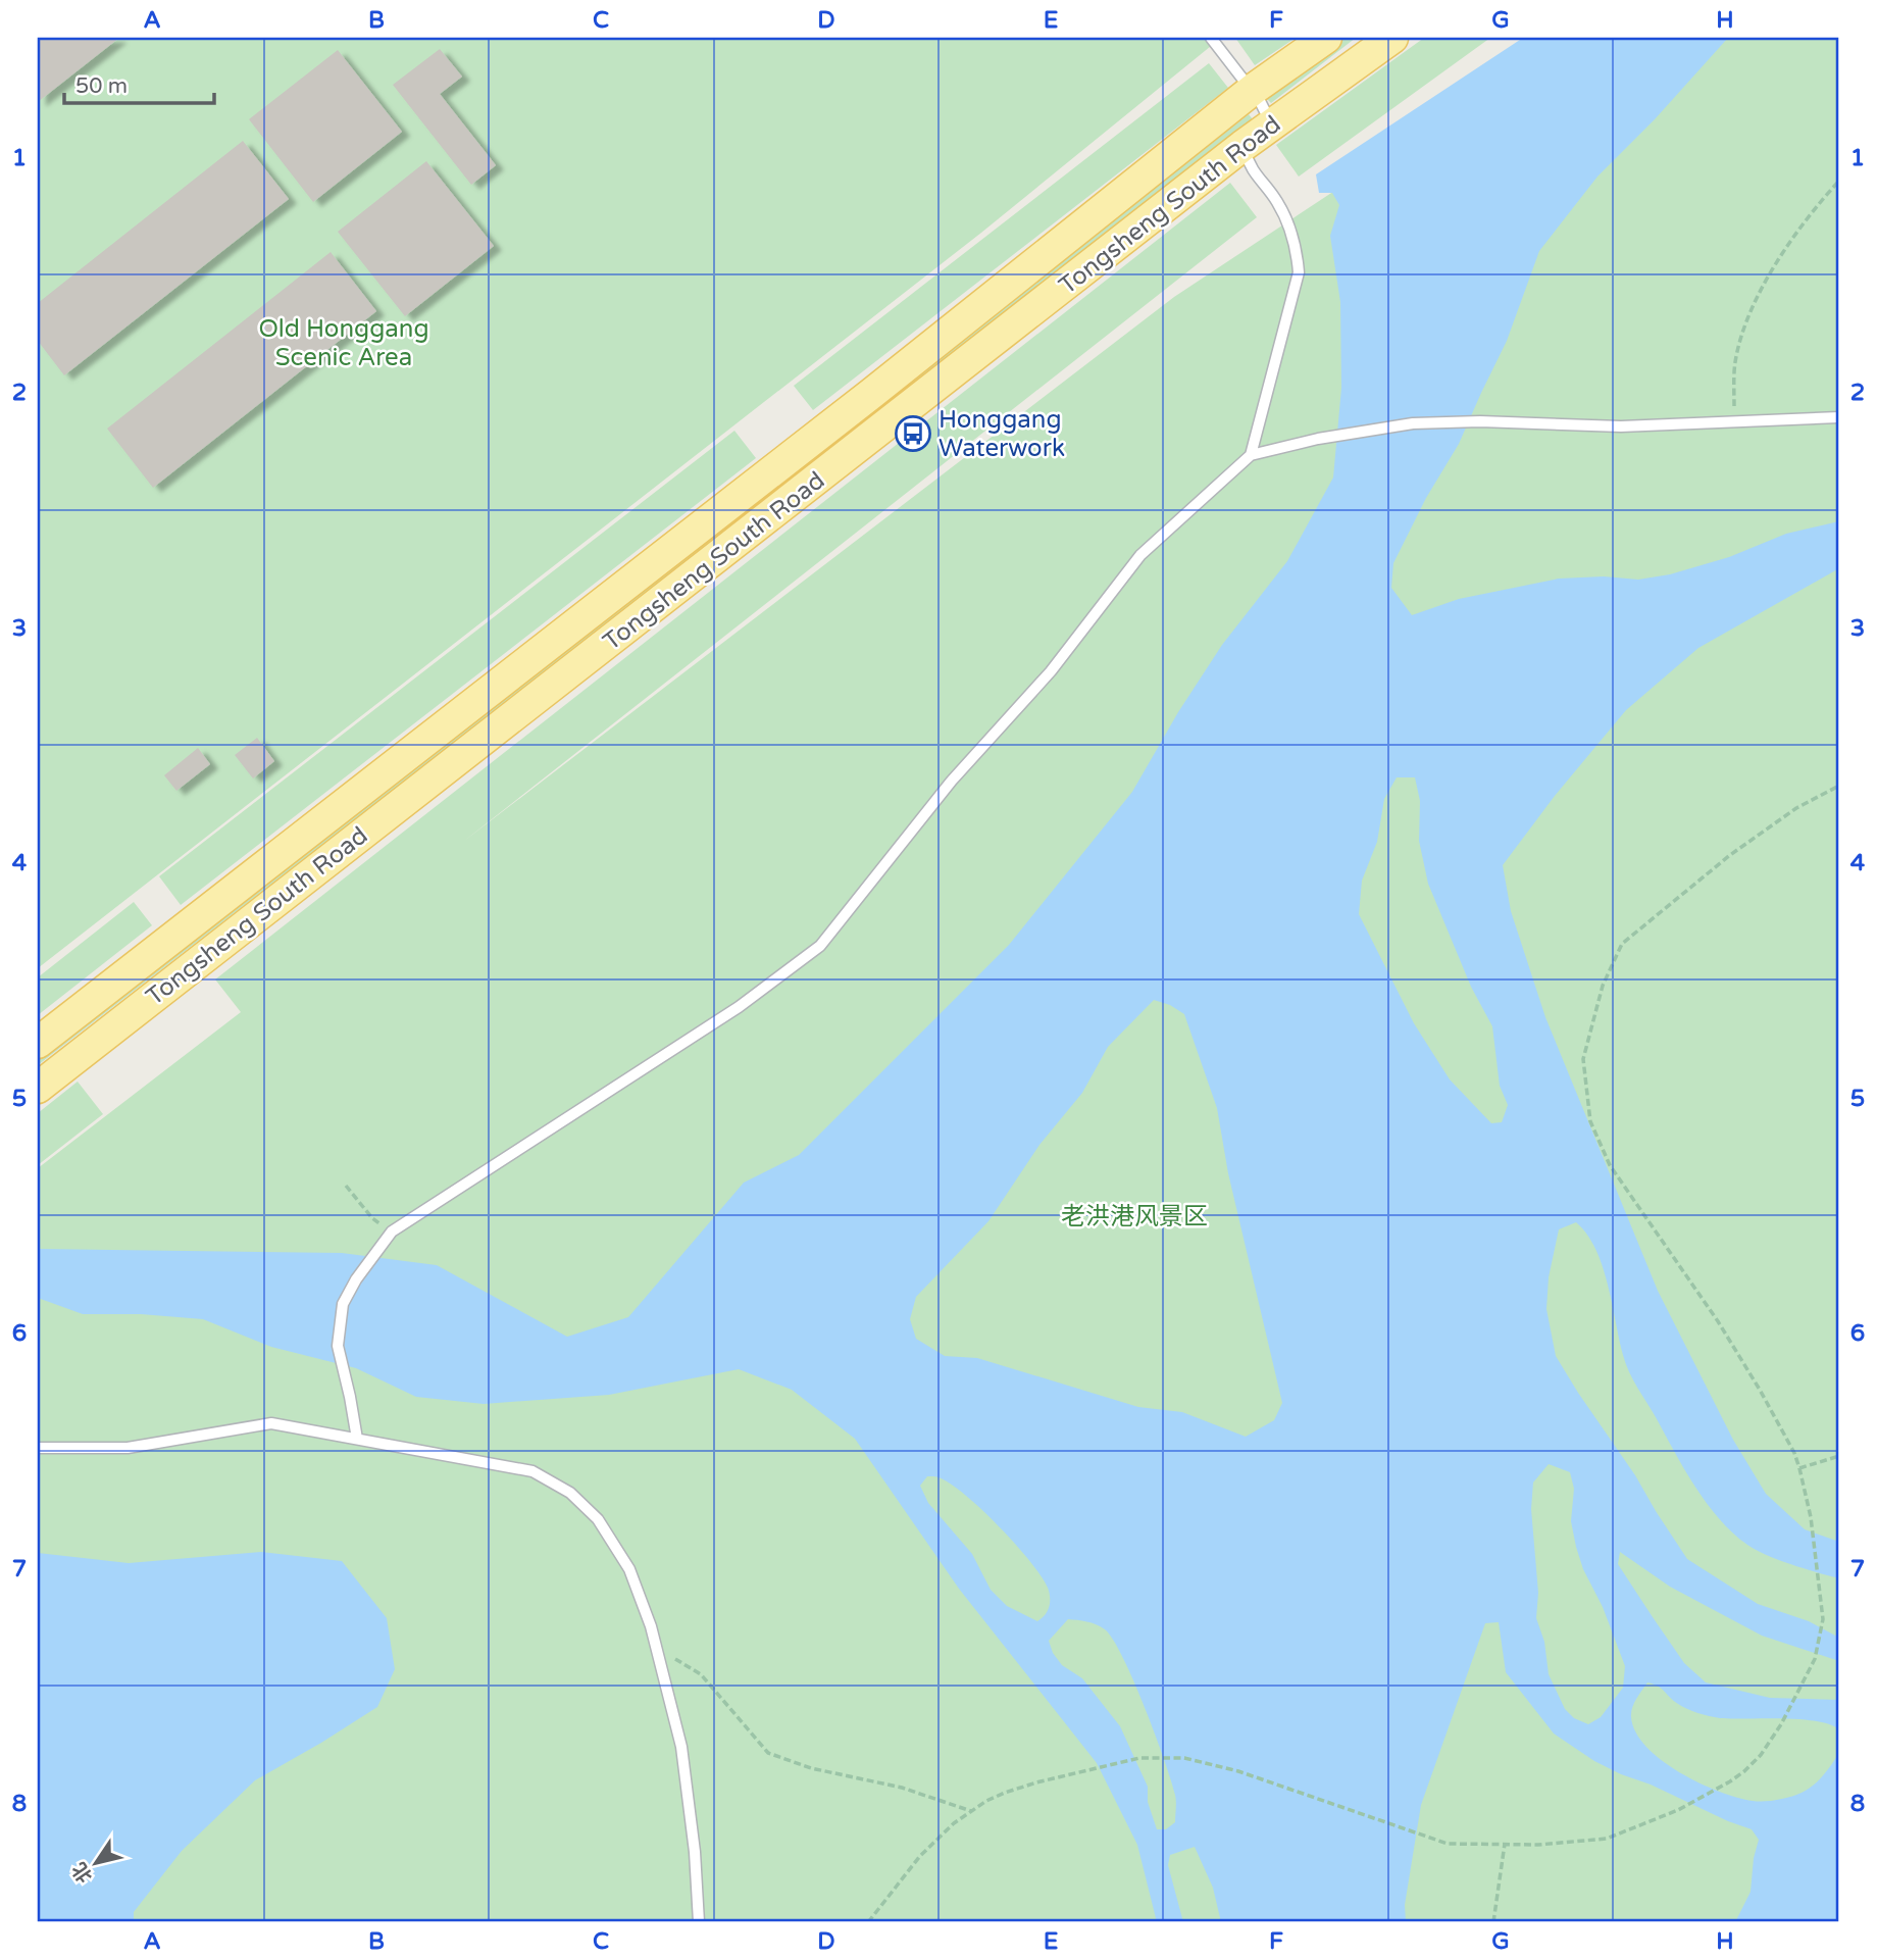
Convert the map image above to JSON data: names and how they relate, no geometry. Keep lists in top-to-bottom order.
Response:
{
  "streets": {
    "main road": ["Tongsheng South Road"]
  },
  "parks": ["Old Honggang Scenic Area", "老洪港风景区"],
  "places": {
    "bus stop": ["Honggang Waterwork"]
  },
  "scale_bar": "50 m",
  "north": "bottom left",
  "grid": {
    "columns": [
      "A",
      "B",
      "C",
      "D",
      "E",
      "F",
      "G",
      "H"
    ],
    "rows": [
      "1",
      "2",
      "3",
      "4",
      "5",
      "6",
      "7",
      "8"
    ]
  }
}
